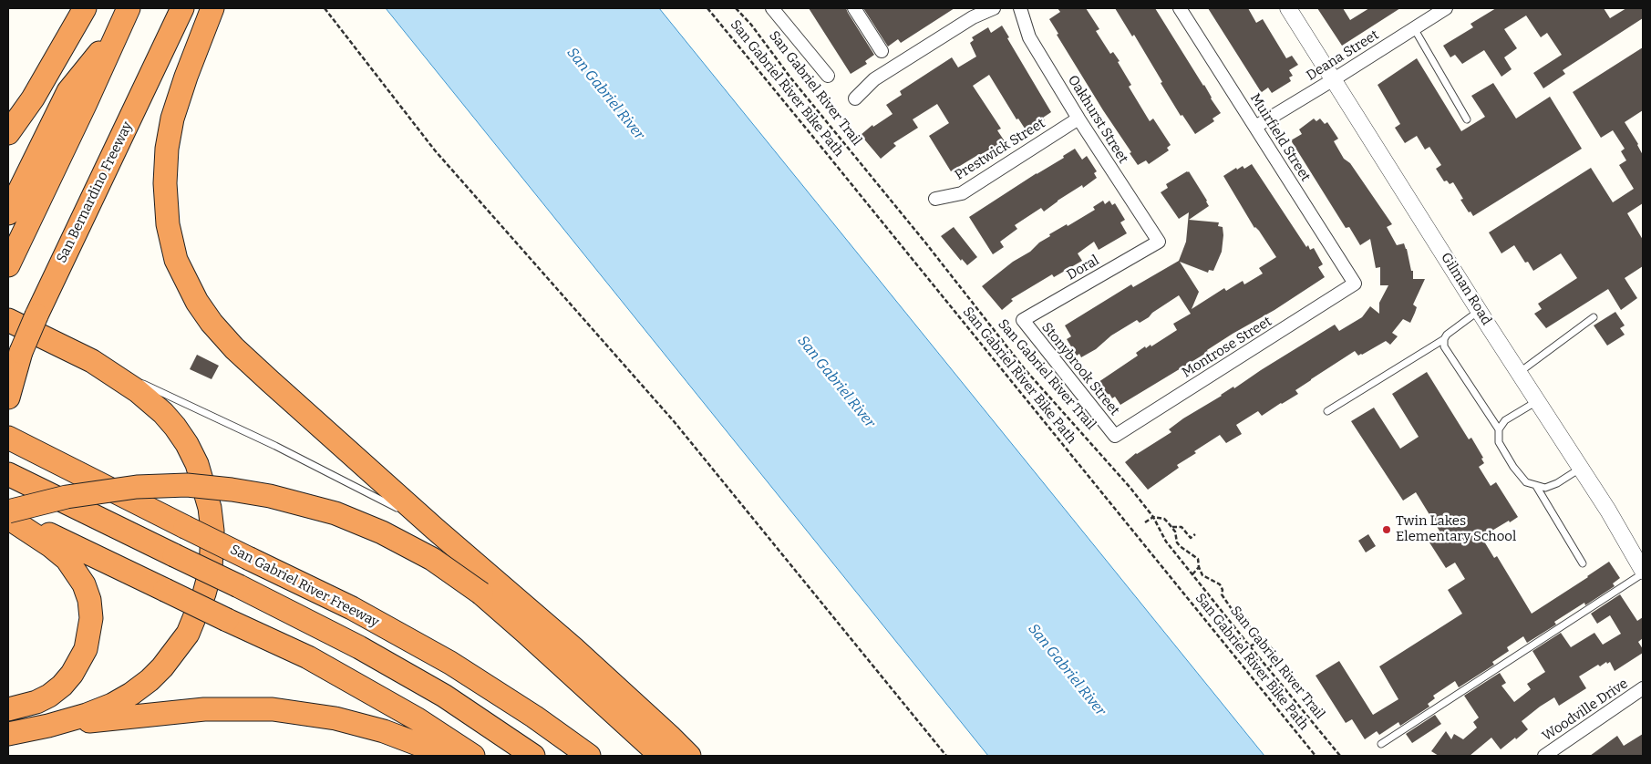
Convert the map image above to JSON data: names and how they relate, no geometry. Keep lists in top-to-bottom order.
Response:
{
  "streets": {
    "highway": ["San Bernardino Freeway", "San Gabriel River Freeway"],
    "street": [
      "Deana Street",
      "Oakhurst Street",
      "Muirfield Street",
      "Prestwick Street",
      "Doral",
      "Gilman Road",
      "Montrose Street",
      "Stonybrook Street",
      "Woodville Drive"
    ],
    "path": ["San Gabriel River Bike Path", "San Gabriel River Trail"]
  },
  "crossings": [
    ["Deana Street", "Muirfield Street"],
    ["Deana Street", "Gilman Road"],
    ["Oakhurst Street", "Prestwick Street"],
    ["Oakhurst Street", "Doral"],
    ["Muirfield Street", "Montrose Street"],
    ["Doral", "Stonybrook Street"],
    ["Montrose Street", "Stonybrook Street"]
  ],
  "water": ["San Gabriel River"],
  "places": ["Twin Lakes Elementary School"]
}
